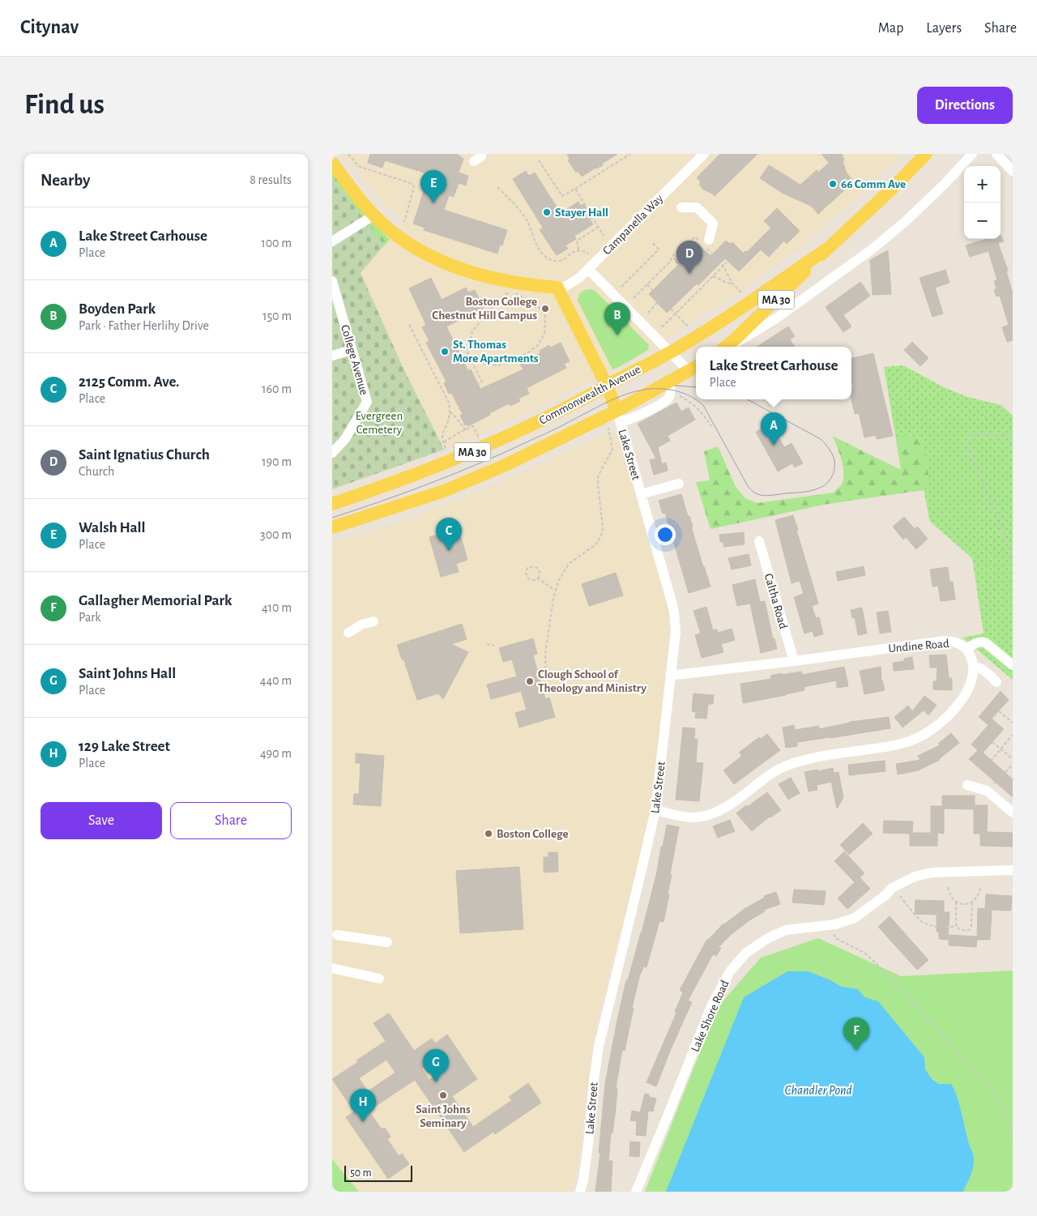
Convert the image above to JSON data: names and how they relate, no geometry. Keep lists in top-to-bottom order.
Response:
{
  "streets": {
    "main road": ["MA 30", "Commonwealth Avenue", "Lake Street"],
    "street": [
      "Campanella Way",
      "College Avenue",
      "Caltha Road",
      "Undine Road",
      "Lake Shore Road"
    ]
  },
  "crossings": [
    ["Campanella Way", "Lake Street"],
    ["Commonwealth Avenue", "Lake Street"],
    ["Lake Street", "Undine Road"],
    ["Caltha Road", "Undine Road"]
  ],
  "water": ["Chandler Pond"],
  "parks": ["Evergreen Cemetery"],
  "places": [
    "66 Comm Ave",
    "Stayer Hall",
    "Boston College Chestnut Hill Campus",
    "St. Thomas More Apartments",
    "Clough School of Theology and Ministry",
    "Boston College",
    "Saint Johns Seminary"
  ],
  "scale_bar": "50 m",
  "page": {
    "header": "Citynav",
    "nav": ["Map", "Layers", "Share"],
    "buttons": [
      "Directions",
      ["Save", "Share"]
    ],
    "title": "Find us",
    "heading": ["Nearby", "8 results"],
    "map_buttons": ["+", "−"],
    "pins": [
      "E",
      "D",
      "B",
      "A",
      "C",
      "F",
      "G",
      "H"
    ],
    "list": [
      {
        "mark": "A",
        "name": "Lake Street Carhouse",
        "note": "Place",
        "value": "100 m"
      },
      {
        "mark": "B",
        "name": "Boyden Park",
        "note": "Park · Father Herlihy Drive",
        "value": "150 m"
      },
      {
        "mark": "C",
        "name": "2125 Comm. Ave.",
        "note": "Place",
        "value": "160 m"
      },
      {
        "mark": "D",
        "name": "Saint Ignatius Church",
        "note": "Church",
        "value": "190 m"
      },
      {
        "mark": "E",
        "name": "Walsh Hall",
        "note": "Place",
        "value": "300 m"
      },
      {
        "mark": "F",
        "name": "Gallagher Memorial Park",
        "note": "Park",
        "value": "410 m"
      },
      {
        "mark": "G",
        "name": "Saint Johns Hall",
        "note": "Place",
        "value": "440 m"
      },
      {
        "mark": "H",
        "name": "129 Lake Street",
        "note": "Place",
        "value": "490 m"
      }
    ],
    "popup": ["Lake Street Carhouse", "Place"],
    "scale": "50 m"
  }
}
